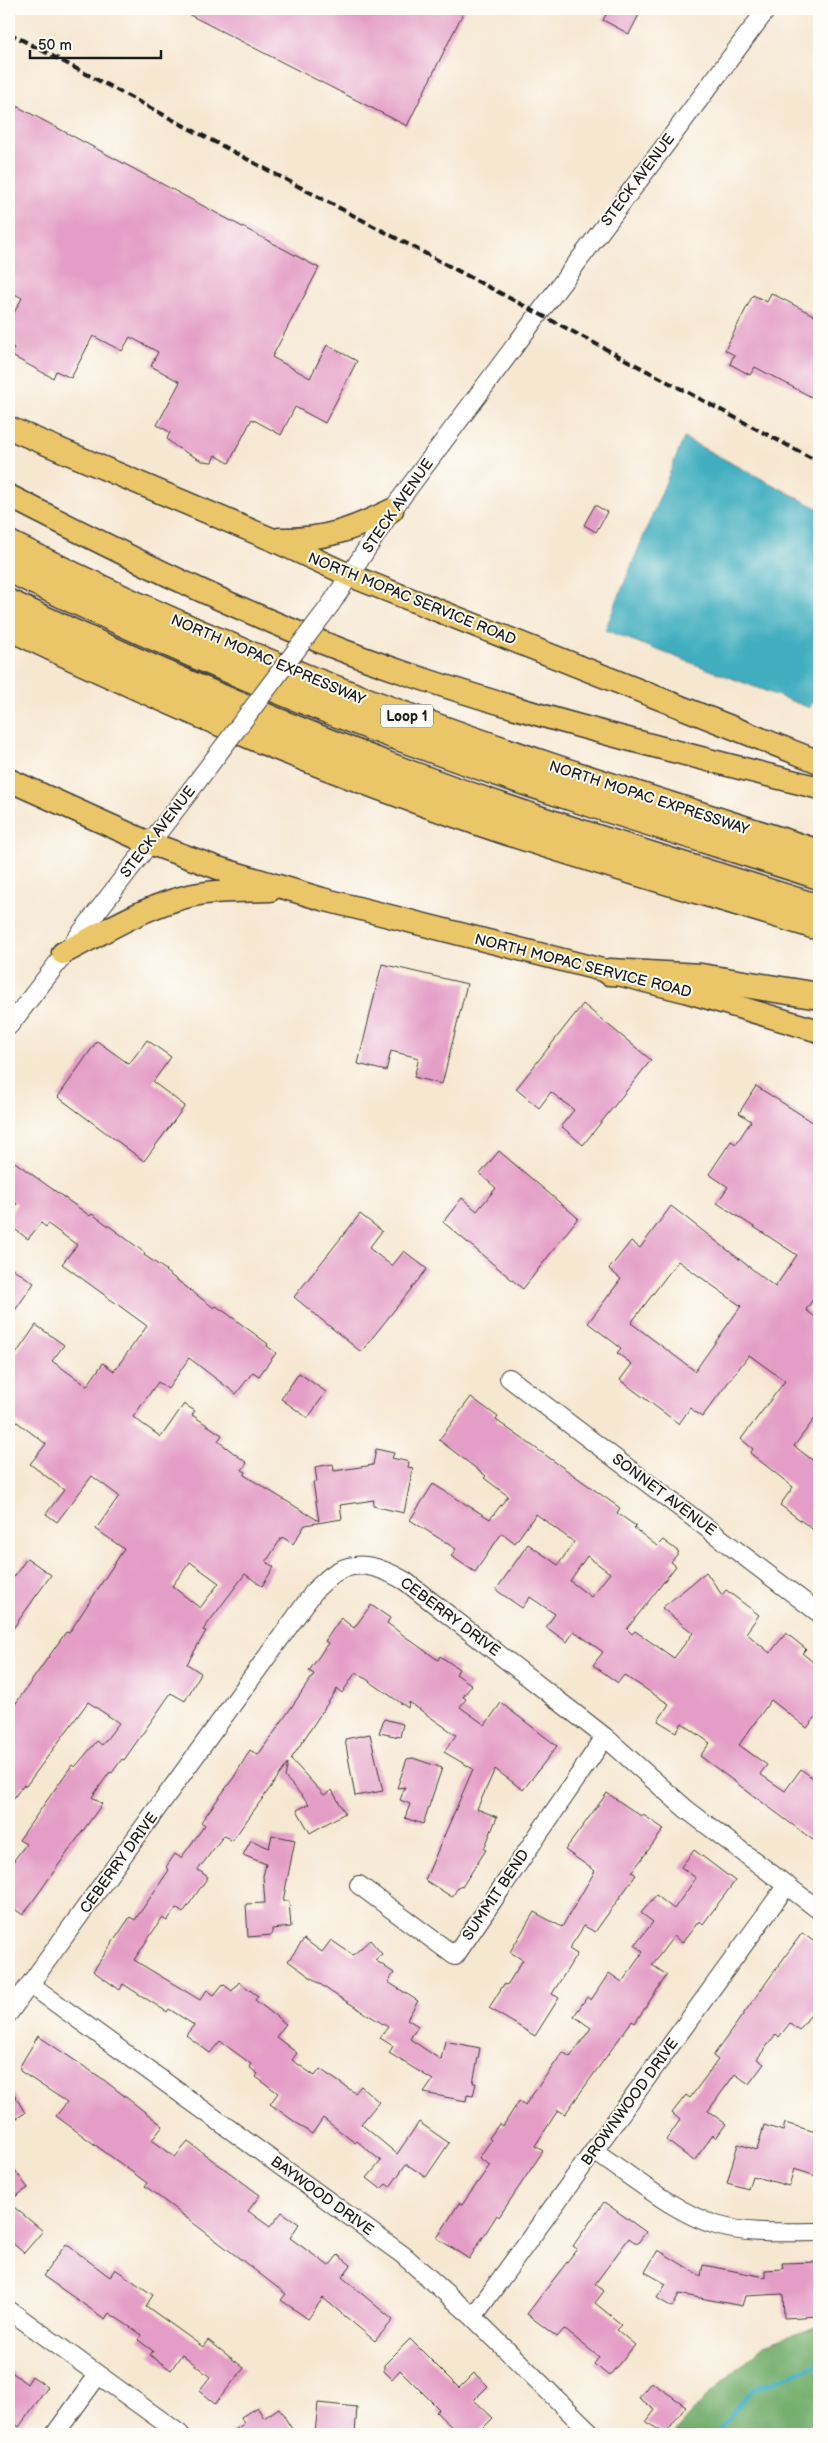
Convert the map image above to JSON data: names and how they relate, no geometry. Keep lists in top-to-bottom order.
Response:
{
  "streets": {
    "highway": ["NORTH MOPAC EXPRESSWAY", "Loop 1"],
    "main road": ["NORTH MOPAC SERVICE ROAD"],
    "street": [
      "STECK AVENUE",
      "SONNET AVENUE",
      "CEBERRY DRIVE",
      "SUMMIT BEND",
      "BROWNWOOD DRIVE",
      "BAYWOOD DRIVE"
    ]
  },
  "crossings": [
    ["STECK AVENUE", "NORTH MOPAC SERVICE ROAD"],
    ["CEBERRY DRIVE", "SUMMIT BEND"],
    ["CEBERRY DRIVE", "BROWNWOOD DRIVE"],
    ["CEBERRY DRIVE", "BAYWOOD DRIVE"],
    ["BROWNWOOD DRIVE", "BAYWOOD DRIVE"]
  ],
  "scale_bar": "50 m"
}
